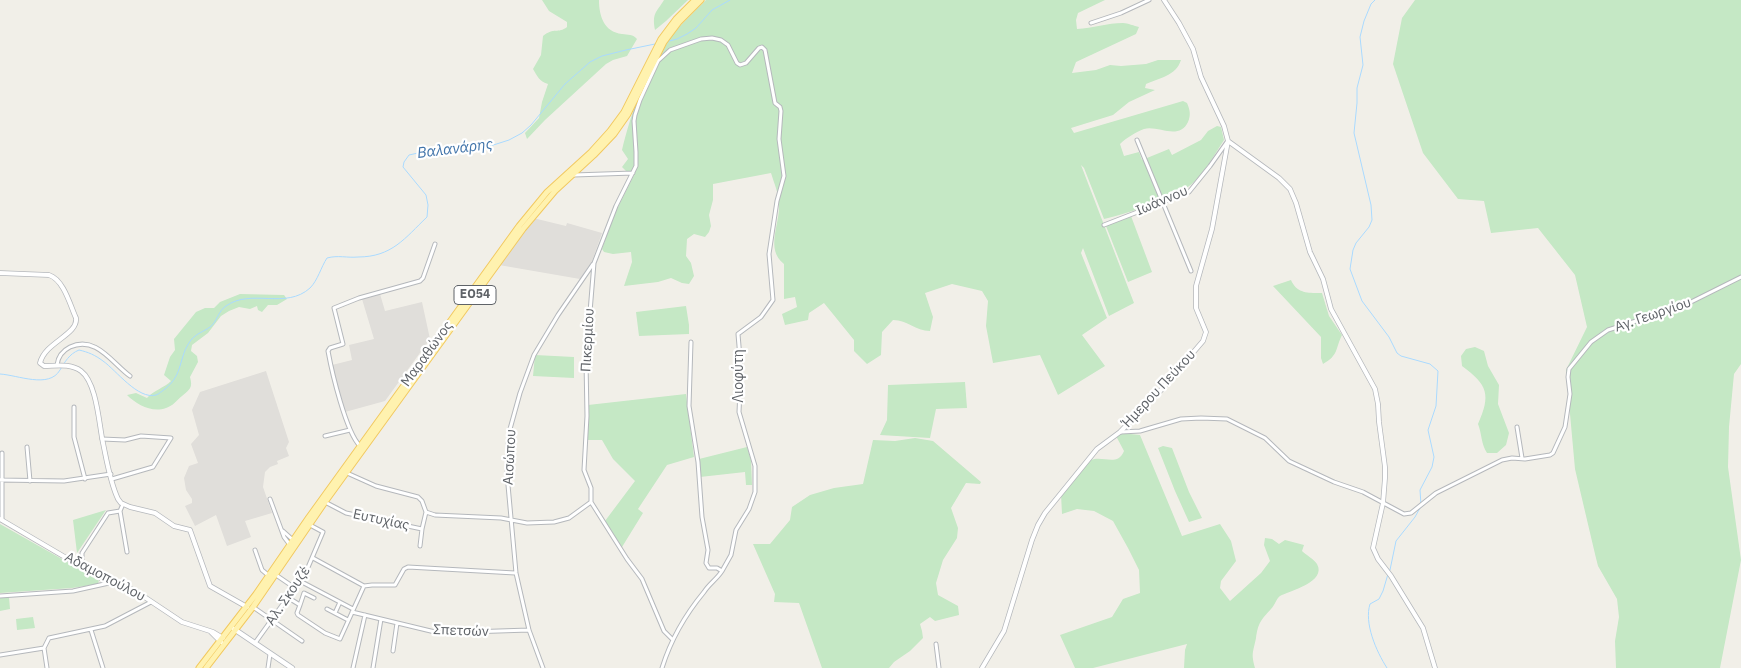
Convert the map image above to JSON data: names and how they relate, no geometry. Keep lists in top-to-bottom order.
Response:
{
  "streets": {
    "main road": ["ΕΟ54", "Μαραθώνος"],
    "street": [
      "Ιωάννου",
      "Αγ. Γεωργίου",
      "Πικερμίου",
      "Λιοφύτη",
      "Ήμερου Πεύκου",
      "Αισώπου",
      "Ευτυχίας",
      "Αδαμοπούλου",
      "Αλ. Σκουζέ",
      "Σπετσών"
    ]
  },
  "crossings": [
    ["Ιωάννου", "Ήμερου Πεύκου"],
    ["Πικερμίου", "Λιοφύτη"],
    ["Πικερμίου", "Αισώπου"],
    ["Μαραθώνος", "Ευτυχίας"],
    ["Μαραθώνος", "Αδαμοπούλου"],
    ["Μαραθώνος", "Αλ. Σκουζέ"],
    ["Αισώπου", "Σπετσών"],
    ["Αλ. Σκουζέ", "Σπετσών"]
  ],
  "water": ["Βαλανάρης"]
}
